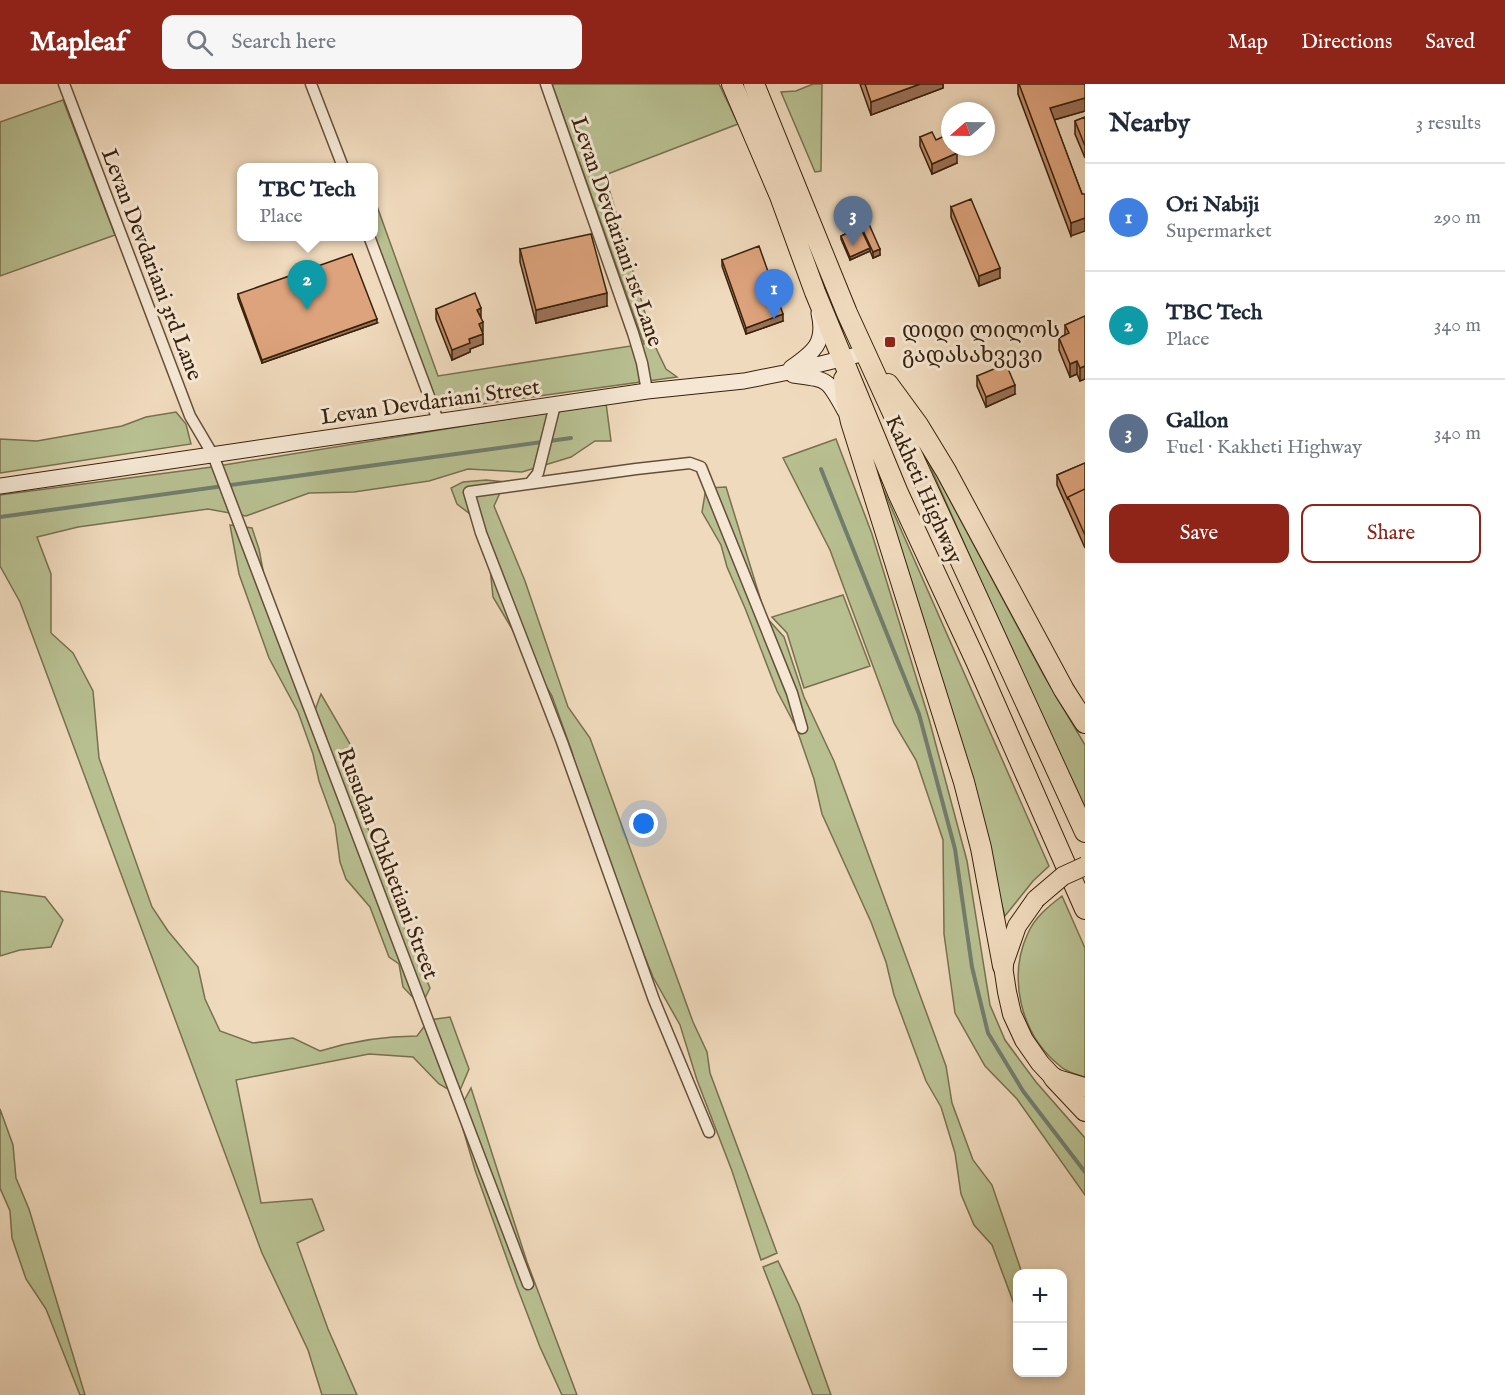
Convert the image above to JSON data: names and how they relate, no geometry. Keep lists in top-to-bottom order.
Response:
{
  "streets": {
    "highway": ["Kakheti Highway"],
    "main road": ["Levan Devdariani Street"],
    "street": ["Levan Devdariani 1st Lane", "Levan Devdariani 3rd Lane", "Rusudan Chkhetiani Street"]
  },
  "crossings": [
    ["Levan Devdariani 1st Lane", "Levan Devdariani Street"],
    ["Levan Devdariani 3rd Lane", "Levan Devdariani Street"],
    ["Levan Devdariani 3rd Lane", "Rusudan Chkhetiani Street"],
    ["Levan Devdariani Street", "Kakheti Highway"],
    ["Levan Devdariani Street", "Rusudan Chkhetiani Street"]
  ],
  "places": {
    "transit": ["დიდი ლილოს გადასახვევი"]
  },
  "north": "left",
  "page": {
    "header": "Mapleaf",
    "search": "Search here",
    "nav": ["Map", "Directions", "Saved"],
    "heading": ["Nearby", "3 results"],
    "list": [
      {
        "mark": "1",
        "name": "Ori Nabiji",
        "note": "Supermarket",
        "value": "290 m"
      },
      {
        "mark": "2",
        "name": "TBC Tech",
        "note": "Place",
        "value": "340 m"
      },
      {
        "mark": "3",
        "name": "Gallon",
        "note": "Fuel · Kakheti Highway",
        "value": "340 m"
      }
    ],
    "popup": ["TBC Tech", "Place"],
    "pins": ["3", "2", "1"],
    "buttons": ["Save", "Share"],
    "map_buttons": ["+", "−"]
  }
}
